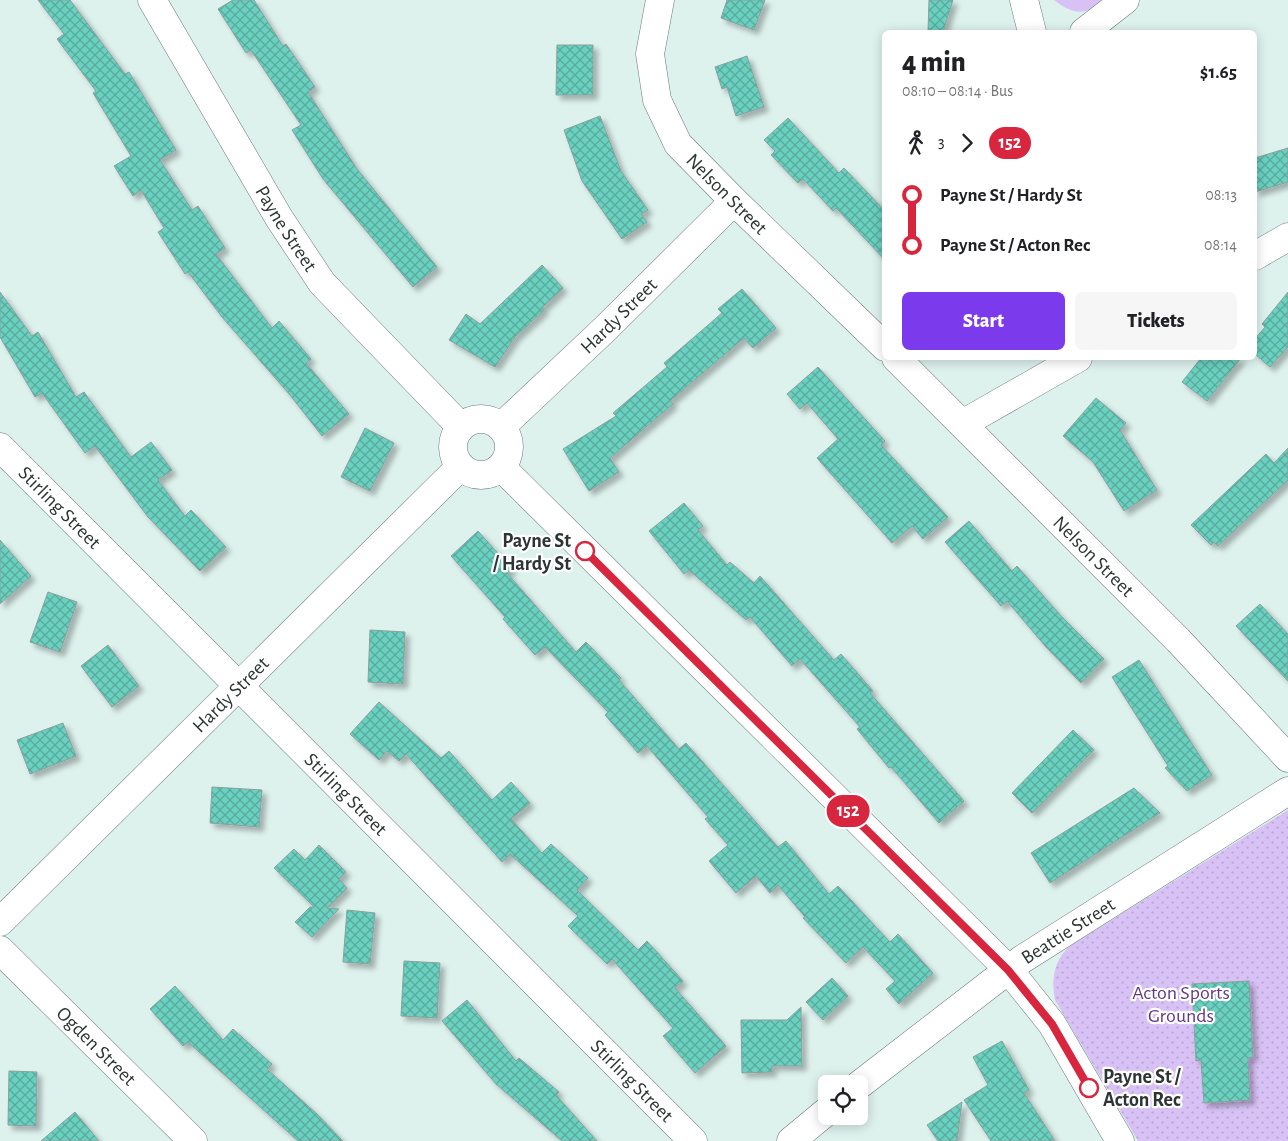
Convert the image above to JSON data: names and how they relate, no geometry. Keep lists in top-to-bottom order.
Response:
{
  "streets": {
    "street": [
      "Nelson Street",
      "Payne Street",
      "Hardy Street",
      "Stirling Street",
      "Beattie Street",
      "Ogden Street"
    ]
  },
  "crossings": [
    ["Nelson Street", "Hardy Street"],
    ["Payne Street", "Hardy Street"],
    ["Hardy Street", "Stirling Street"]
  ],
  "parks": ["Acton Sports Grounds"],
  "places": ["Payne St / Hardy St", "Payne St / Acton Rec"],
  "lines": ["bus line 152"],
  "page": {
    "on_map": "152",
    "heading": ["4 min", "08:10 – 08:14 · Bus", "$1.65"],
    "legs": ["3", "152"],
    "list": [
      {
        "name": "Payne St / Hardy St",
        "value": "08:13"
      },
      {
        "name": "Payne St / Acton Rec",
        "value": "08:14"
      }
    ],
    "buttons": ["Start", "Tickets"]
  }
}
